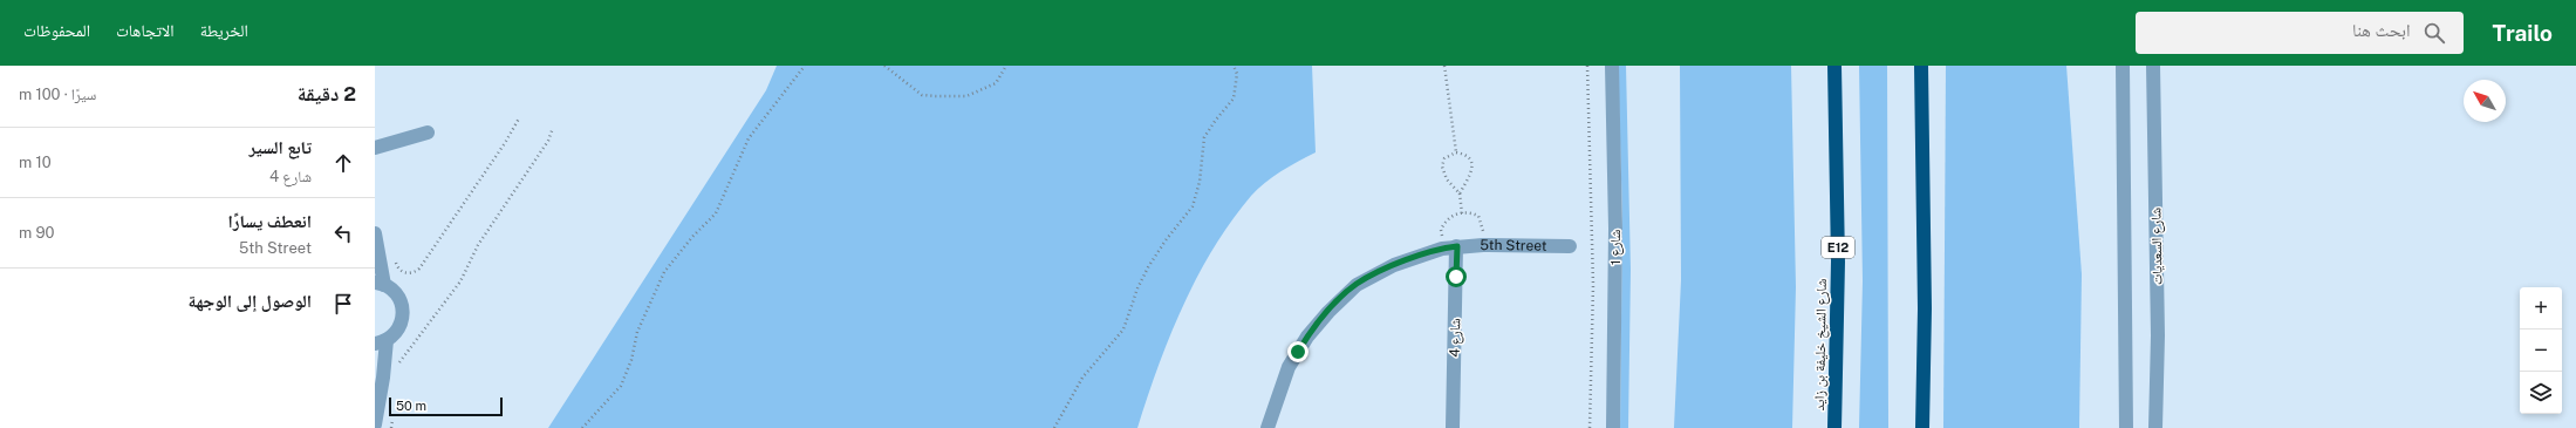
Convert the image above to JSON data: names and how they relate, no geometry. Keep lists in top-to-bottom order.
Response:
{
  "streets": {
    "highway": ["E12", "شارع الشيخ خليفة بن زايد"],
    "street": [
      "5th Street",
      "شارع السعديات",
      "شارع 1",
      "شارع 4"
    ]
  },
  "crossings": [
    ["5th Street", "شارع 4"]
  ],
  "scale_bar": "50 m",
  "north": "top left",
  "page": {
    "header": "Trailo",
    "search": "ابحث هنا",
    "nav": ["الخريطة", "الاتجاهات", "المحفوظات"],
    "heading": ["2 دقيقة", "سيرًا · 100 m"],
    "list": [
      ["تابع السير", "شارع 4", "10 m"],
      ["انعطف يسارًا", "5th Street", "90 m"],
      "الوصول إلى الوجهة"
    ],
    "map_buttons": ["+", "−"],
    "scale": "50 m"
  }
}
